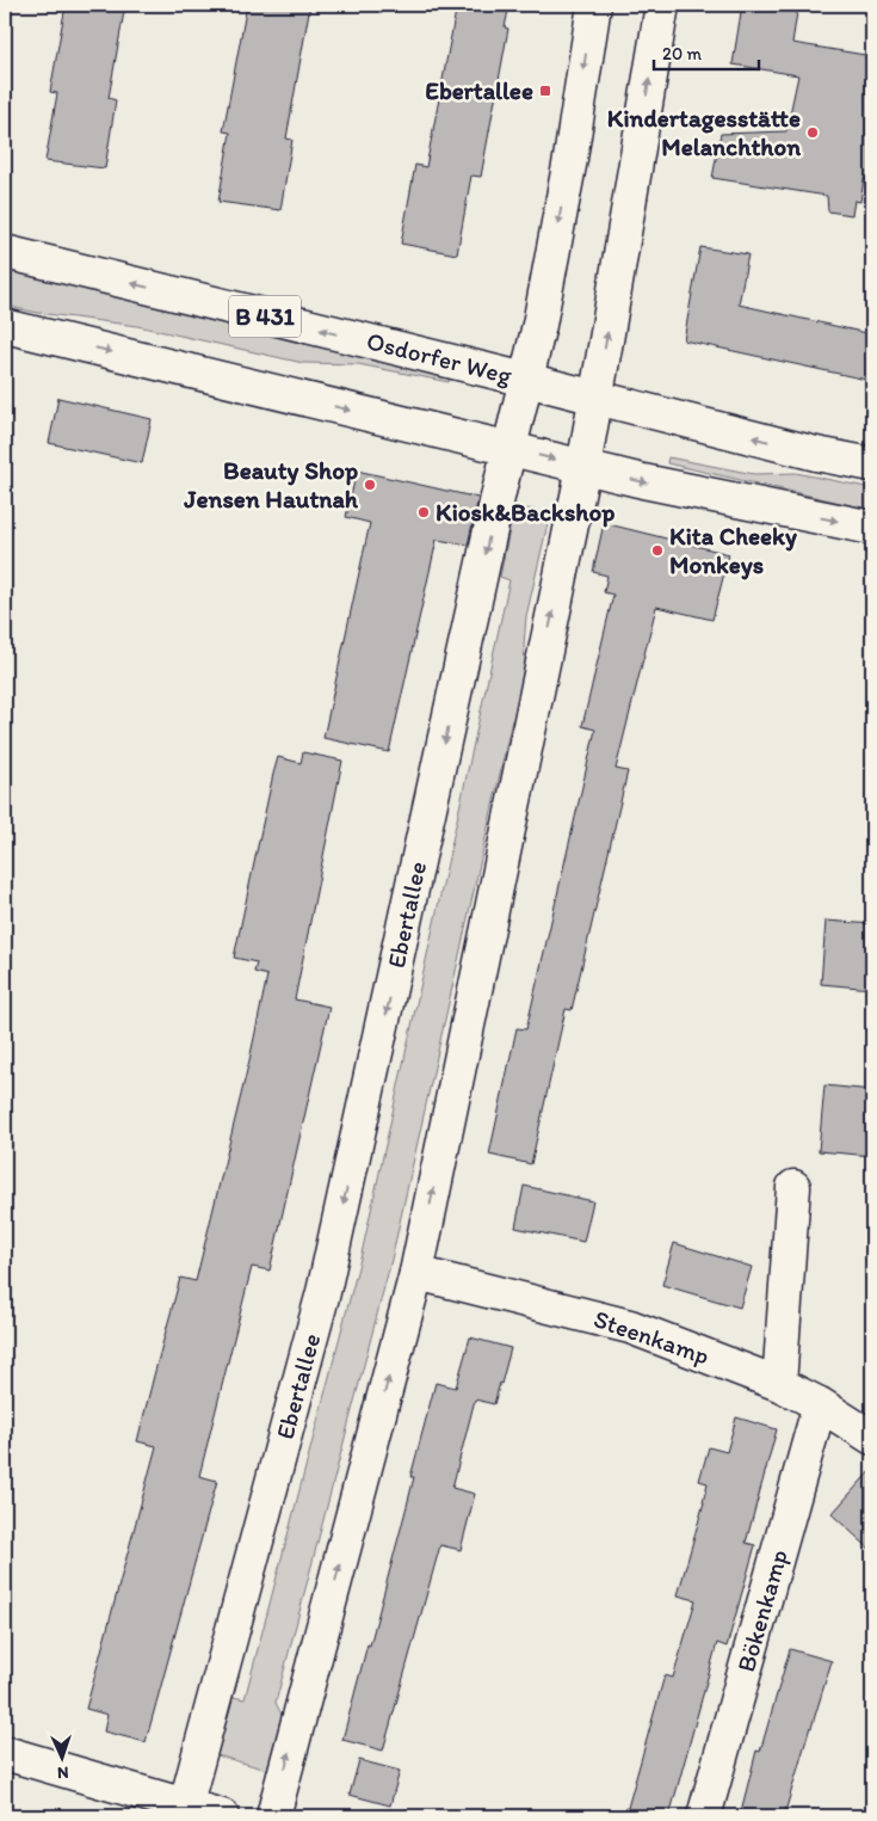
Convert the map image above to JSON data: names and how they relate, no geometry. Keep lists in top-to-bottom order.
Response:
{
  "streets": {
    "main road": [
      "B 431",
      "Osdorfer Weg",
      "Ebertallee",
      "Steenkamp",
      "Bökenkamp"
    ]
  },
  "crossings": [
    ["Osdorfer Weg", "Ebertallee"],
    ["Steenkamp", "Bökenkamp"]
  ],
  "places": {
    "transit": ["Ebertallee"],
    "other": [
      "Kindertagesstätte Melanchthon",
      "Beauty Shop Jensen Hautnah",
      "Kiosk&Backshop",
      "Kita Cheeky Monkeys"
    ]
  },
  "scale_bar": "20 m",
  "north": "bottom"
}
